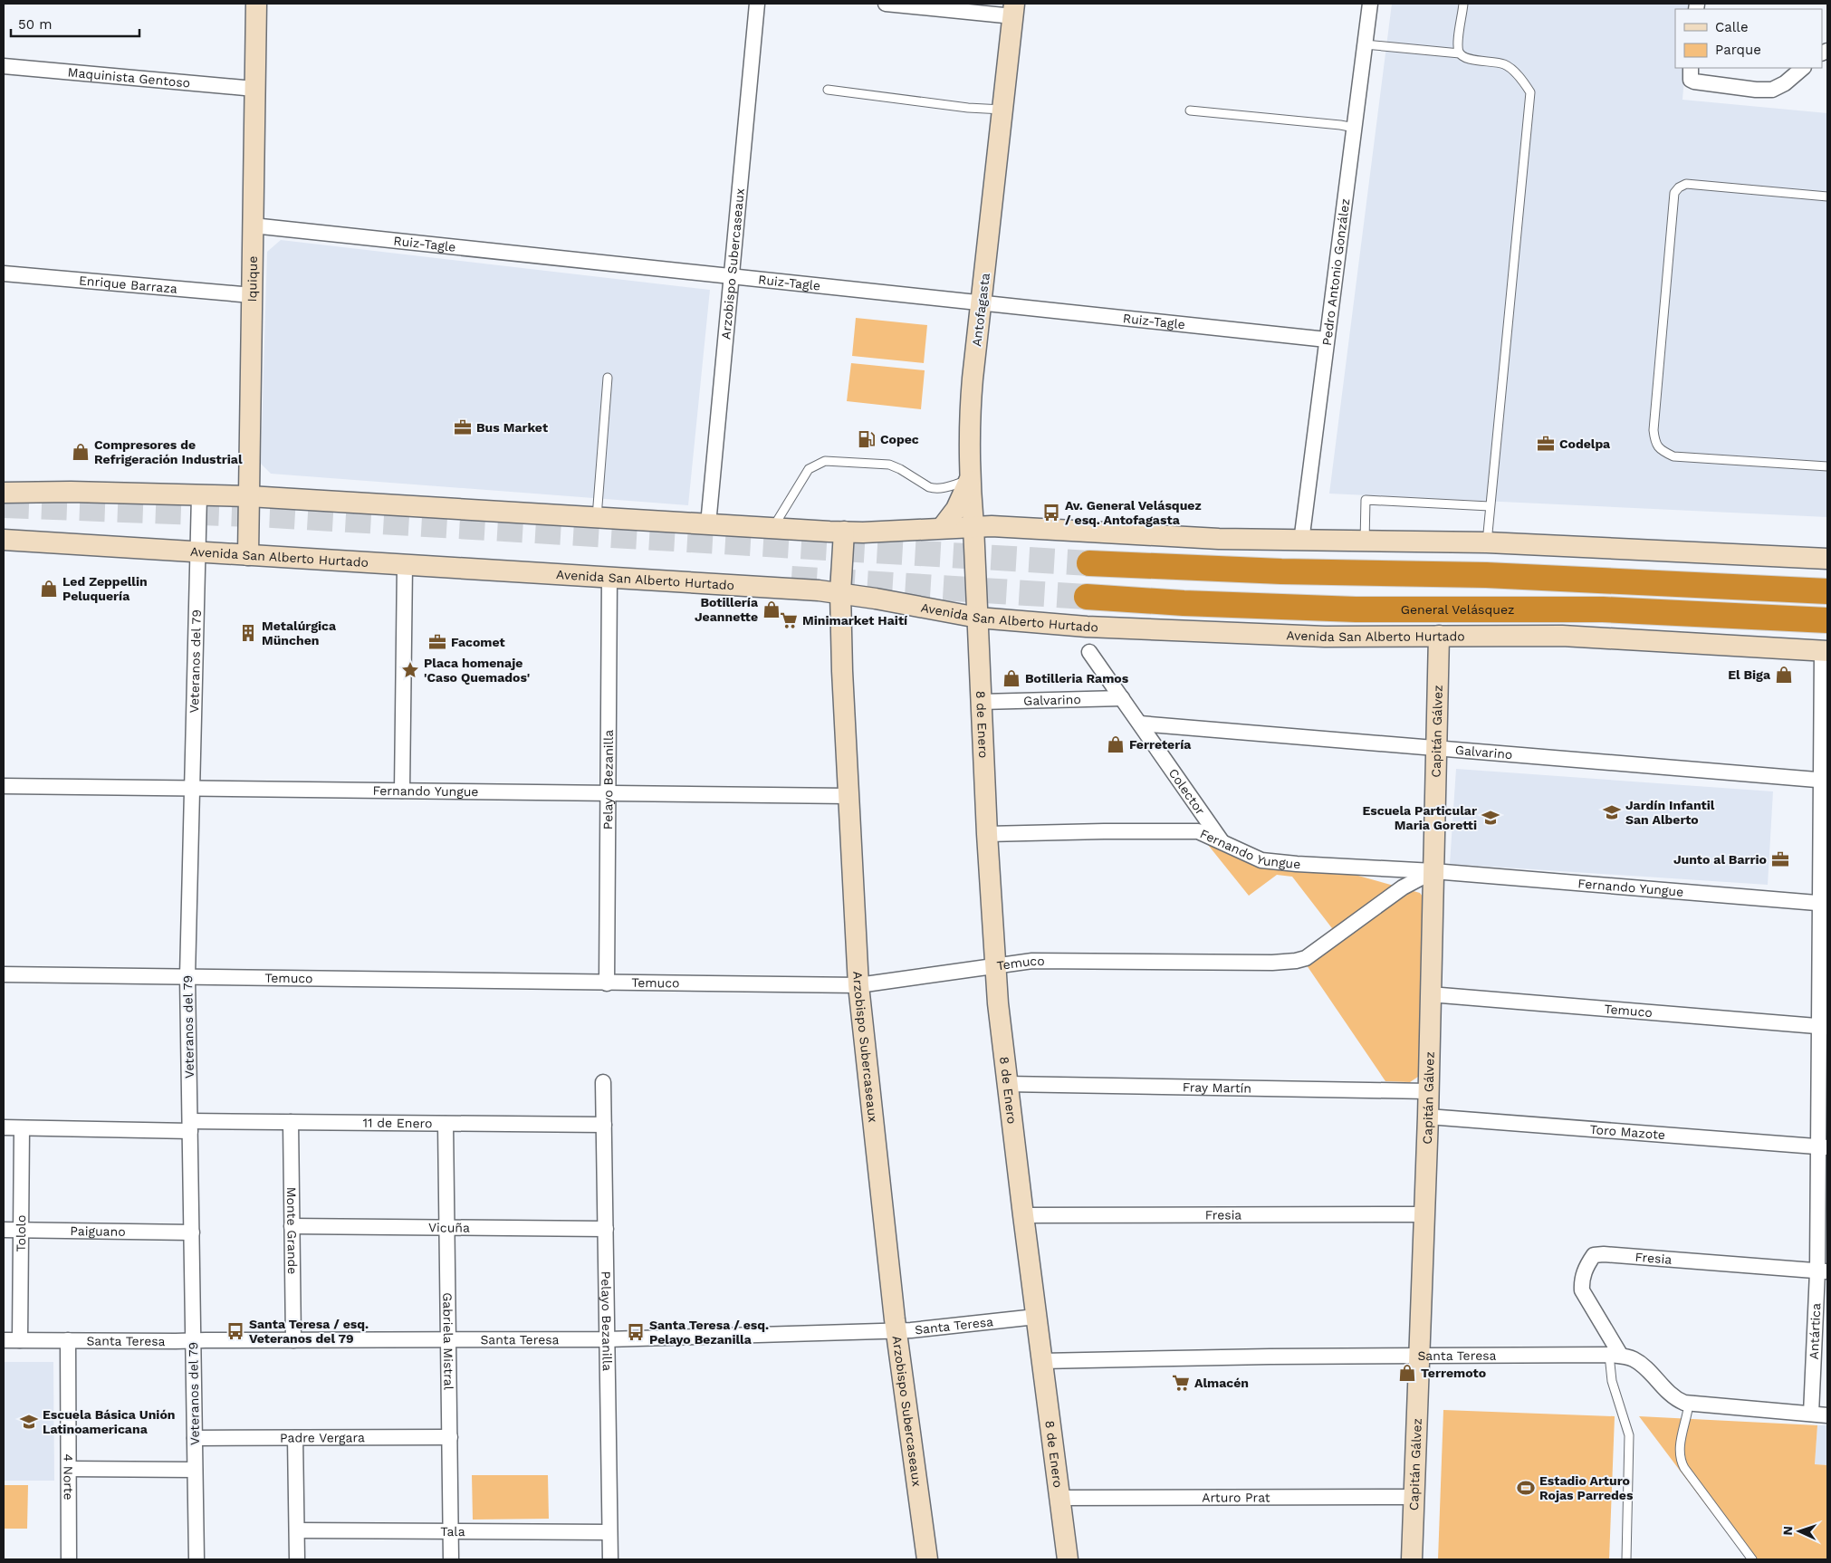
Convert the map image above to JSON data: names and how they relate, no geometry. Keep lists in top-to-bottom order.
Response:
{
  "streets": {
    "highway": ["General Velásquez"],
    "main road": [
      "Arzobispo Subercaseaux",
      "Iquique",
      "Antofagasta",
      "Avenida San Alberto Hurtado",
      "8 de Enero",
      "Capitán Gálvez"
    ],
    "street": [
      "Maquinista Gentoso",
      "Ruiz-Tagle",
      "Pedro Antonio González",
      "Enrique Barraza",
      "Veteranos del 79",
      "Galvarino",
      "Pelayo Bezanilla",
      "Fernando Yungue",
      "Colector",
      "Temuco",
      "Fray Martín",
      "11 de Enero",
      "Toro Mazote",
      "Fresia",
      "Vicuña",
      "Monte Grande",
      "Paiguano",
      "Tololo",
      "Santa Teresa",
      "Antártica",
      "Gabriela Mistral",
      "Padre Vergara",
      "4 Norte",
      "Arturo Prat",
      "Tala"
    ]
  },
  "crossings": [
    ["Maquinista Gentoso", "Iquique"],
    ["Ruiz-Tagle", "Arzobispo Subercaseaux"],
    ["Ruiz-Tagle", "Pedro Antonio González"],
    ["Ruiz-Tagle", "Iquique"],
    ["Ruiz-Tagle", "Antofagasta"],
    ["Arzobispo Subercaseaux", "Avenida San Alberto Hurtado"],
    ["Arzobispo Subercaseaux", "Fernando Yungue"],
    ["Arzobispo Subercaseaux", "Temuco"],
    ["Arzobispo Subercaseaux", "Santa Teresa"],
    ["Iquique", "Enrique Barraza"],
    ["Iquique", "Avenida San Alberto Hurtado"],
    ["Antofagasta", "Avenida San Alberto Hurtado"],
    ["Antofagasta", "8 de Enero"],
    ["Avenida San Alberto Hurtado", "Veteranos del 79"],
    ["Avenida San Alberto Hurtado", "8 de Enero"],
    ["Avenida San Alberto Hurtado", "Capitán Gálvez"],
    ["Avenida San Alberto Hurtado", "Pelayo Bezanilla"],
    ["Avenida San Alberto Hurtado", "Antártica"],
    ["Veteranos del 79", "Fernando Yungue"],
    ["Veteranos del 79", "Temuco"],
    ["Veteranos del 79", "11 de Enero"],
    ["Veteranos del 79", "Paiguano"],
    ["Veteranos del 79", "Santa Teresa"],
    ["Veteranos del 79", "Padre Vergara"],
    ["Galvarino", "8 de Enero"],
    ["Galvarino", "Capitán Gálvez"],
    ["Galvarino", "Colector"],
    ["Galvarino", "Antártica"],
    ["8 de Enero", "Fernando Yungue"],
    ["8 de Enero", "Temuco"],
    ["8 de Enero", "Fray Martín"],
    ["8 de Enero", "Fresia"],
    ["8 de Enero", "Santa Teresa"],
    ["8 de Enero", "Arturo Prat"],
    ["Capitán Gálvez", "Fernando Yungue"],
    ["Capitán Gálvez", "Temuco"],
    ["Capitán Gálvez", "Fray Martín"],
    ["Capitán Gálvez", "Toro Mazote"],
    ["Capitán Gálvez", "Fresia"],
    ["Capitán Gálvez", "Santa Teresa"],
    ["Capitán Gálvez", "Arturo Prat"],
    ["Pelayo Bezanilla", "Fernando Yungue"],
    ["Pelayo Bezanilla", "Temuco"],
    ["Pelayo Bezanilla", "11 de Enero"],
    ["Pelayo Bezanilla", "Vicuña"],
    ["Pelayo Bezanilla", "Santa Teresa"],
    ["Pelayo Bezanilla", "Tala"],
    ["Fernando Yungue", "Colector"],
    ["Fernando Yungue", "Temuco"],
    ["Fernando Yungue", "Antártica"],
    ["Temuco", "Antártica"],
    ["11 de Enero", "Monte Grande"],
    ["11 de Enero", "Tololo"],
    ["11 de Enero", "Gabriela Mistral"],
    ["Toro Mazote", "Antártica"],
    ["Fresia", "Santa Teresa"],
    ["Fresia", "Antártica"],
    ["Vicuña", "Monte Grande"],
    ["Vicuña", "Gabriela Mistral"],
    ["Monte Grande", "Santa Teresa"],
    ["Paiguano", "Tololo"],
    ["Tololo", "Santa Teresa"],
    ["Santa Teresa", "Antártica"],
    ["Santa Teresa", "Gabriela Mistral"],
    ["Santa Teresa", "4 Norte"],
    ["Gabriela Mistral", "Padre Vergara"],
    ["Gabriela Mistral", "Tala"]
  ],
  "places": {
    "office": [
      "Bus Market",
      "Codelpa",
      "Facomet",
      "Junto al Barrio"
    ],
    "fuel station": ["Copec"],
    "shop": [
      "Compresores de Refrigeración Industrial",
      "Led Zeppellin Peluquería",
      "Botillería Jeannette",
      "El Biga",
      "Botilleria Ramos",
      "Ferretería",
      "Terremoto"
    ],
    "bus stop": ["Av. General Velásquez / esq. Antofagasta", "Santa Teresa / esq. Veteranos del 79", "Santa Teresa / esq. Pelayo Bezanilla"],
    "supermarket": ["Minimarket Haití", "Almacén"],
    "building": ["Metalúrgica München"],
    "place": ["Placa homenaje 'Caso Quemados'"],
    "school or university": ["Jardín Infantil San Alberto", "Escuela Particular Maria Goretti", "Escuela Básica Unión Latinoamericana"],
    "sports": ["Estadio Arturo Rojas Parredes"]
  },
  "legend": ["Calle", "Parque"],
  "scale_bar": "50 m",
  "north": "left"
}
